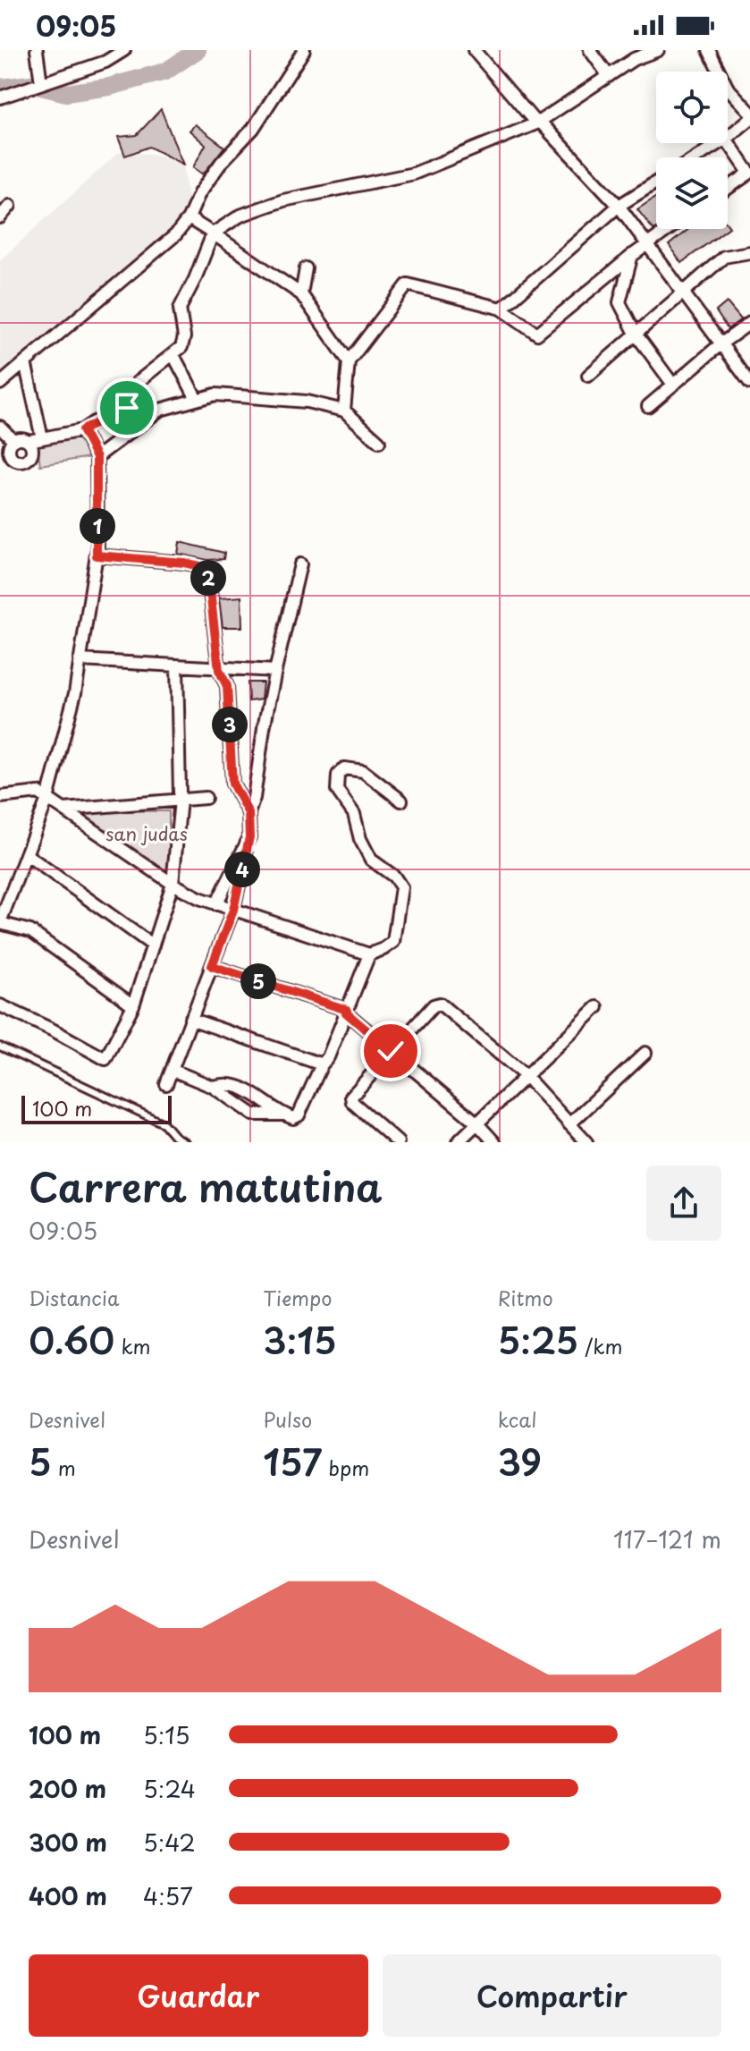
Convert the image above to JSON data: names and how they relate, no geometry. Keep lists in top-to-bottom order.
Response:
{
  "parks": ["san judas"],
  "scale_bar": "100 m",
  "page": {
    "status": "09:05",
    "pins": [
      "1",
      "2",
      "3",
      "4",
      "5"
    ],
    "scale": "100 m",
    "heading": ["Carrera matutina", "09:05"],
    "stats": [
      ["Distancia", "0.60 km"],
      ["Tiempo", "3:15"],
      ["Ritmo", "5:25 /km"],
      ["Desnivel", "5 m"],
      ["Pulso", "157 bpm"],
      ["kcal", "39"]
    ],
    "chart": ["Desnivel", "117–121 m"],
    "list": [
      {
        "name": "100 m",
        "note": "5:15"
      },
      {
        "name": "200 m",
        "note": "5:24"
      },
      {
        "name": "300 m",
        "note": "5:42"
      },
      {
        "name": "400 m",
        "note": "4:57"
      }
    ],
    "buttons": ["Guardar", "Compartir"]
  }
}
